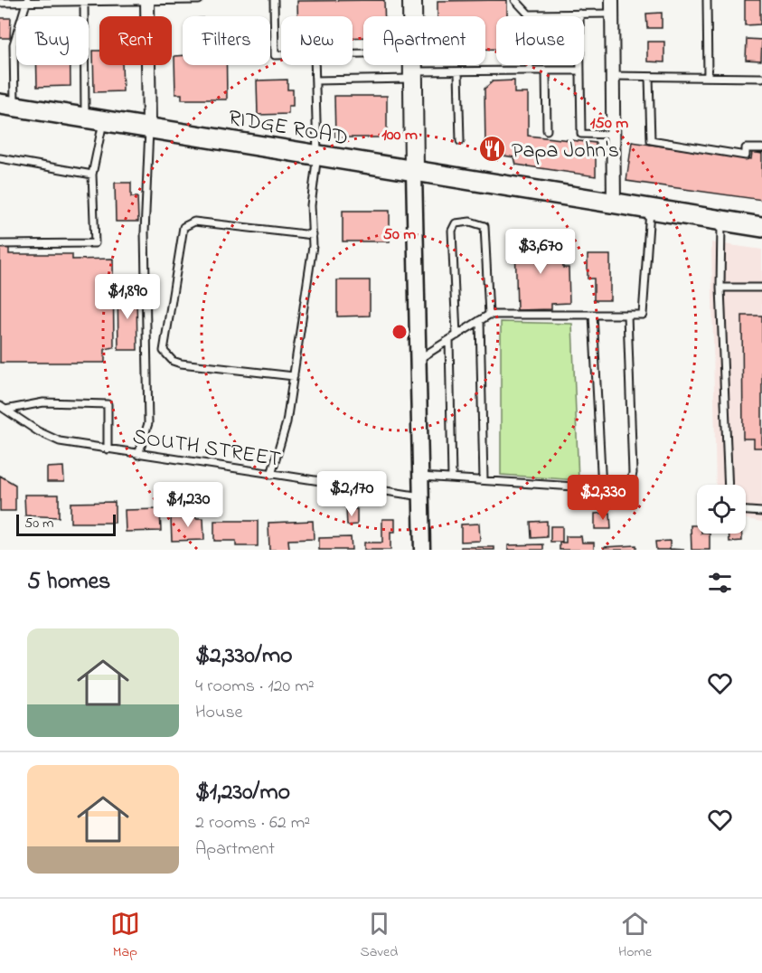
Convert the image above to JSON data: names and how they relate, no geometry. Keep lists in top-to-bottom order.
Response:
{
  "streets": {
    "main road": ["RIDGE ROAD"],
    "lane": ["SOUTH STREET"]
  },
  "places": {
    "restaurant": ["Papa John's"]
  },
  "scale_bar": "50 m",
  "page": {
    "chip": [
      "Buy",
      "Rent",
      "Filters",
      "New",
      "Apartment",
      "House"
    ],
    "price": [
      "$3,670",
      "$1,890",
      "$2,170",
      "$2,330",
      "$1,230"
    ],
    "scale": "50 m",
    "heading": "5 homes",
    "list": [
      {
        "name": "$2,330/mo",
        "note": "4 rooms · 120 m² · House"
      },
      {
        "name": "$1,230/mo",
        "note": "2 rooms · 62 m² · Apartment"
      }
    ],
    "tabs": ["Map", "Saved", "Home"]
  },
  "rings": ["150 m", "100 m", "50 m"]
}
